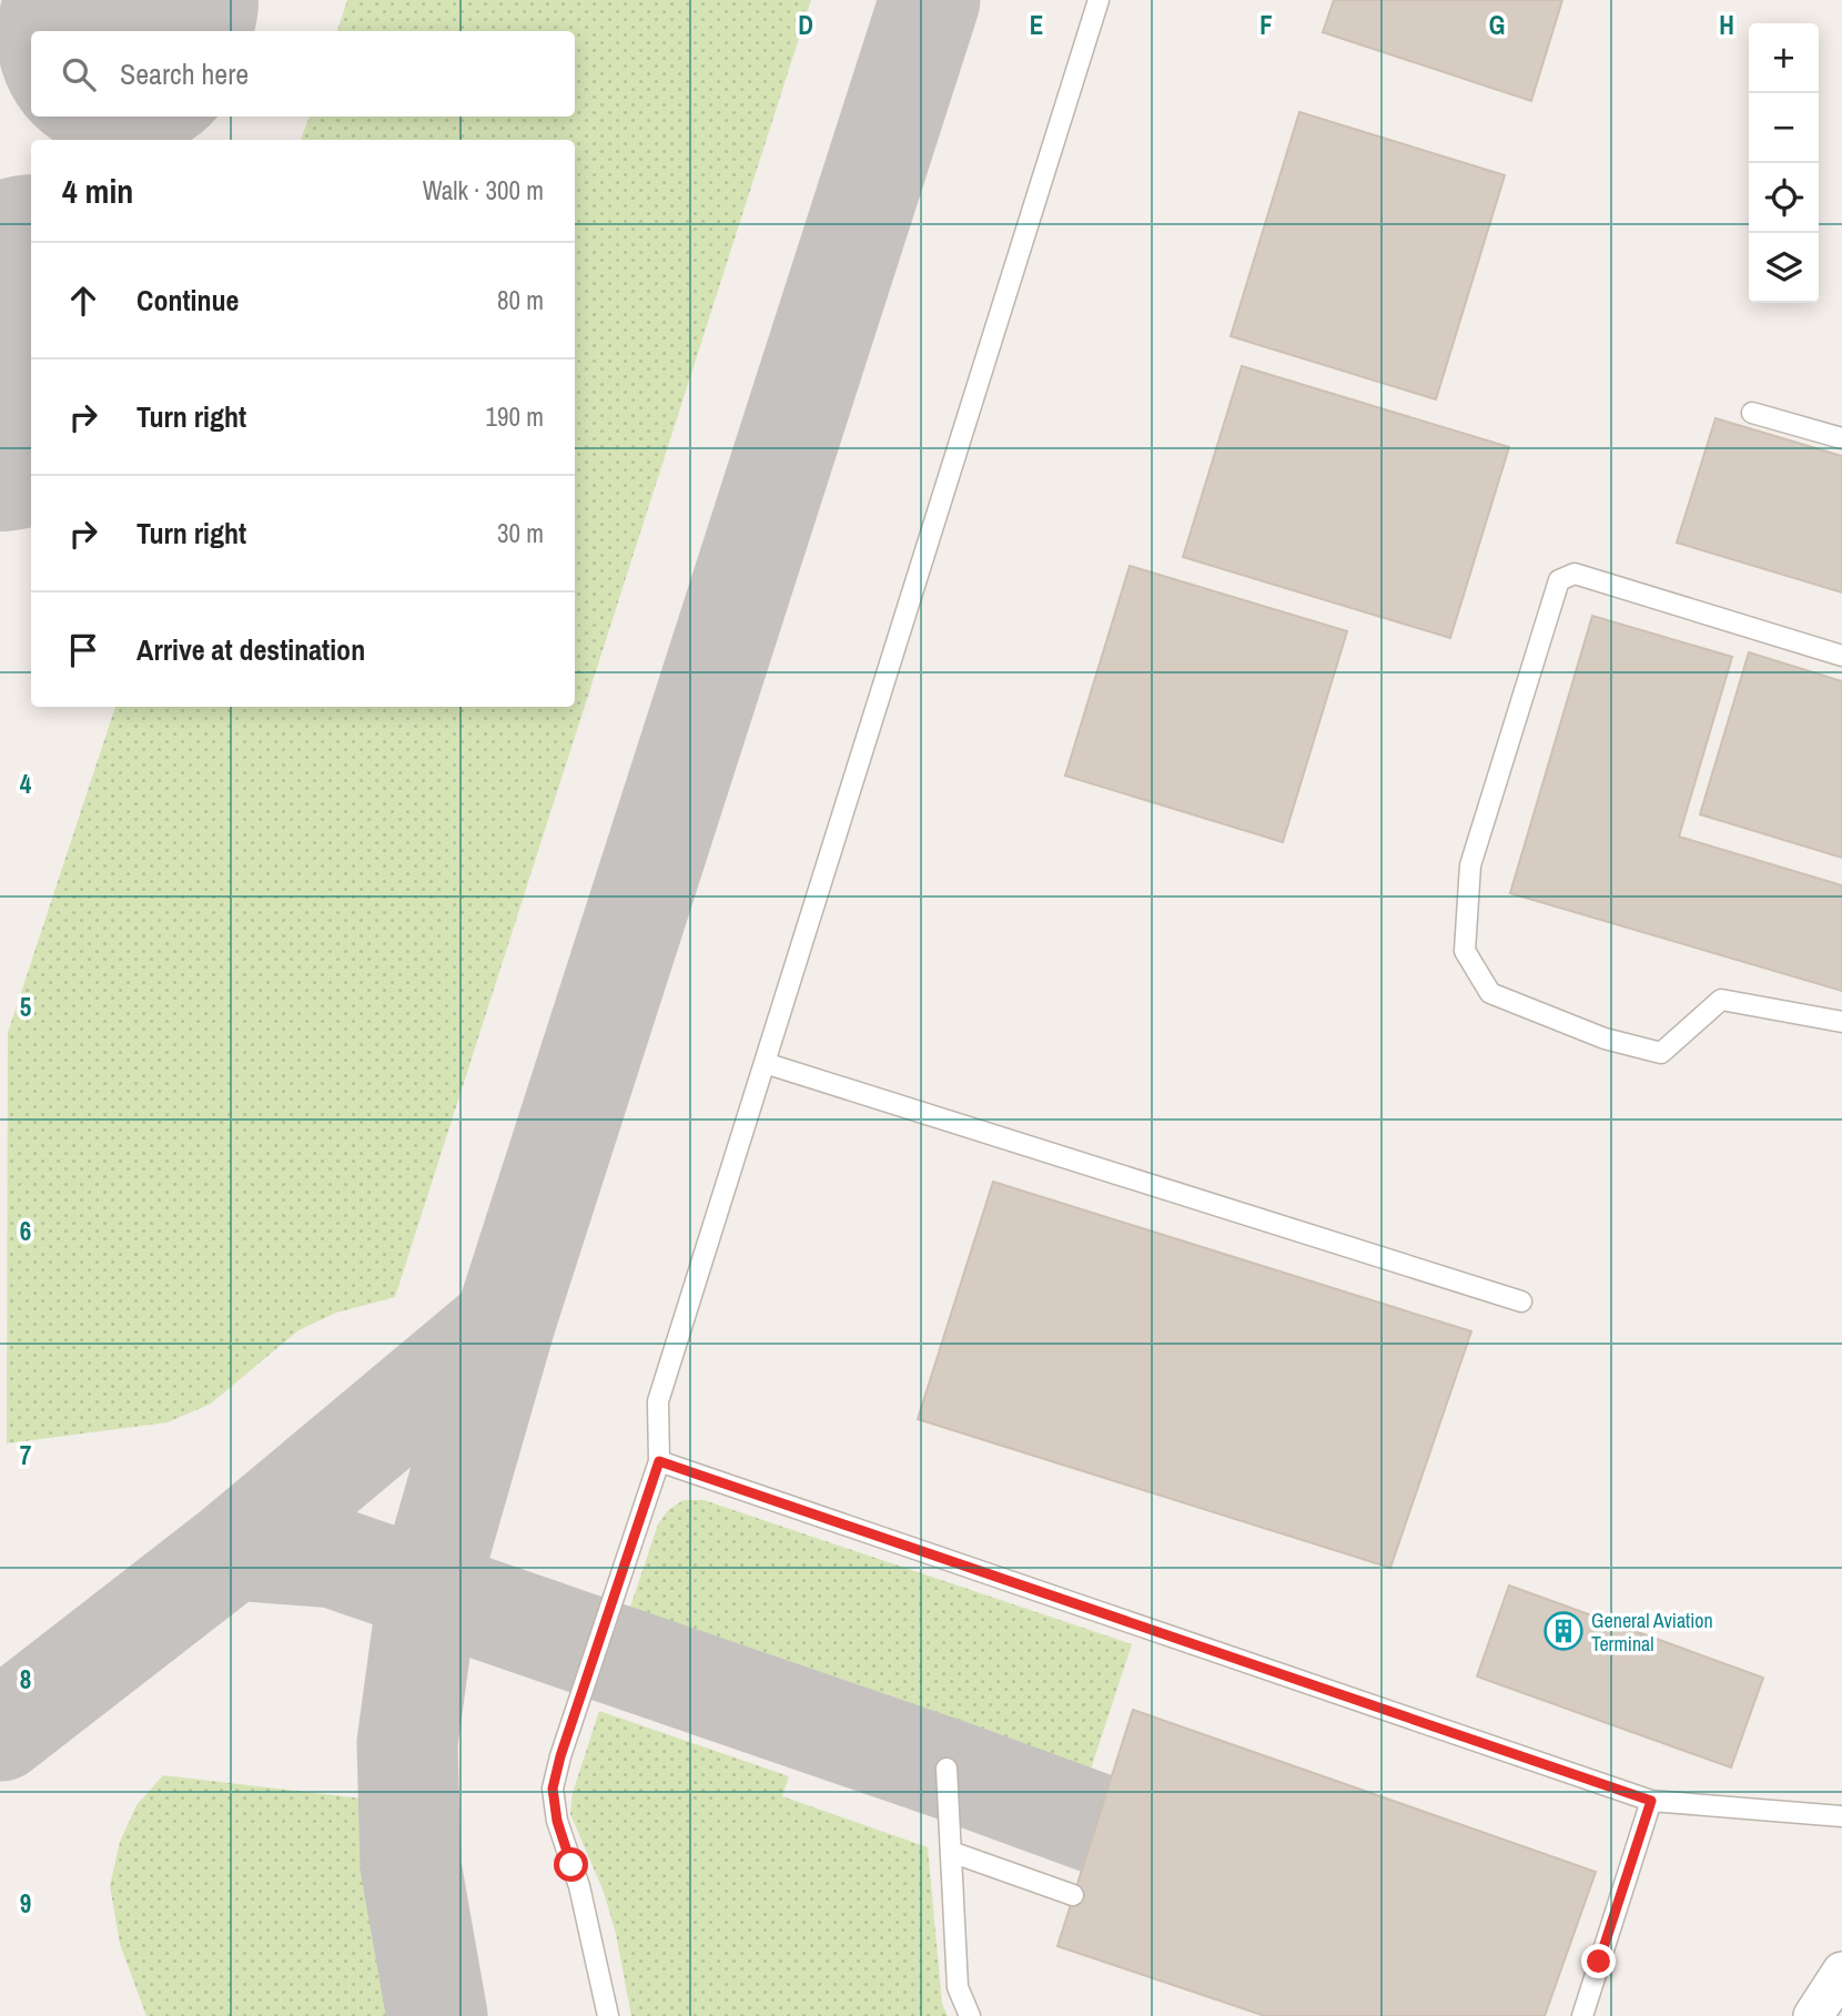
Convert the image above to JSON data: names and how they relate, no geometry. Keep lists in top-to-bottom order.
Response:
{
  "places": {
    "building": ["General Aviation Terminal"]
  },
  "page": {
    "map_buttons": ["+", "−"],
    "search": "Search here",
    "heading": ["4 min", "Walk · 300 m"],
    "list": [
      ["Continue", "80 m"],
      ["Turn right", "190 m"],
      ["Turn right", "30 m"],
      "Arrive at destination"
    ]
  },
  "grid": {
    "columns": [
      "D",
      "E",
      "F",
      "G",
      "H"
    ],
    "rows": [
      "4",
      "5",
      "6",
      "7",
      "8",
      "9"
    ]
  }
}
